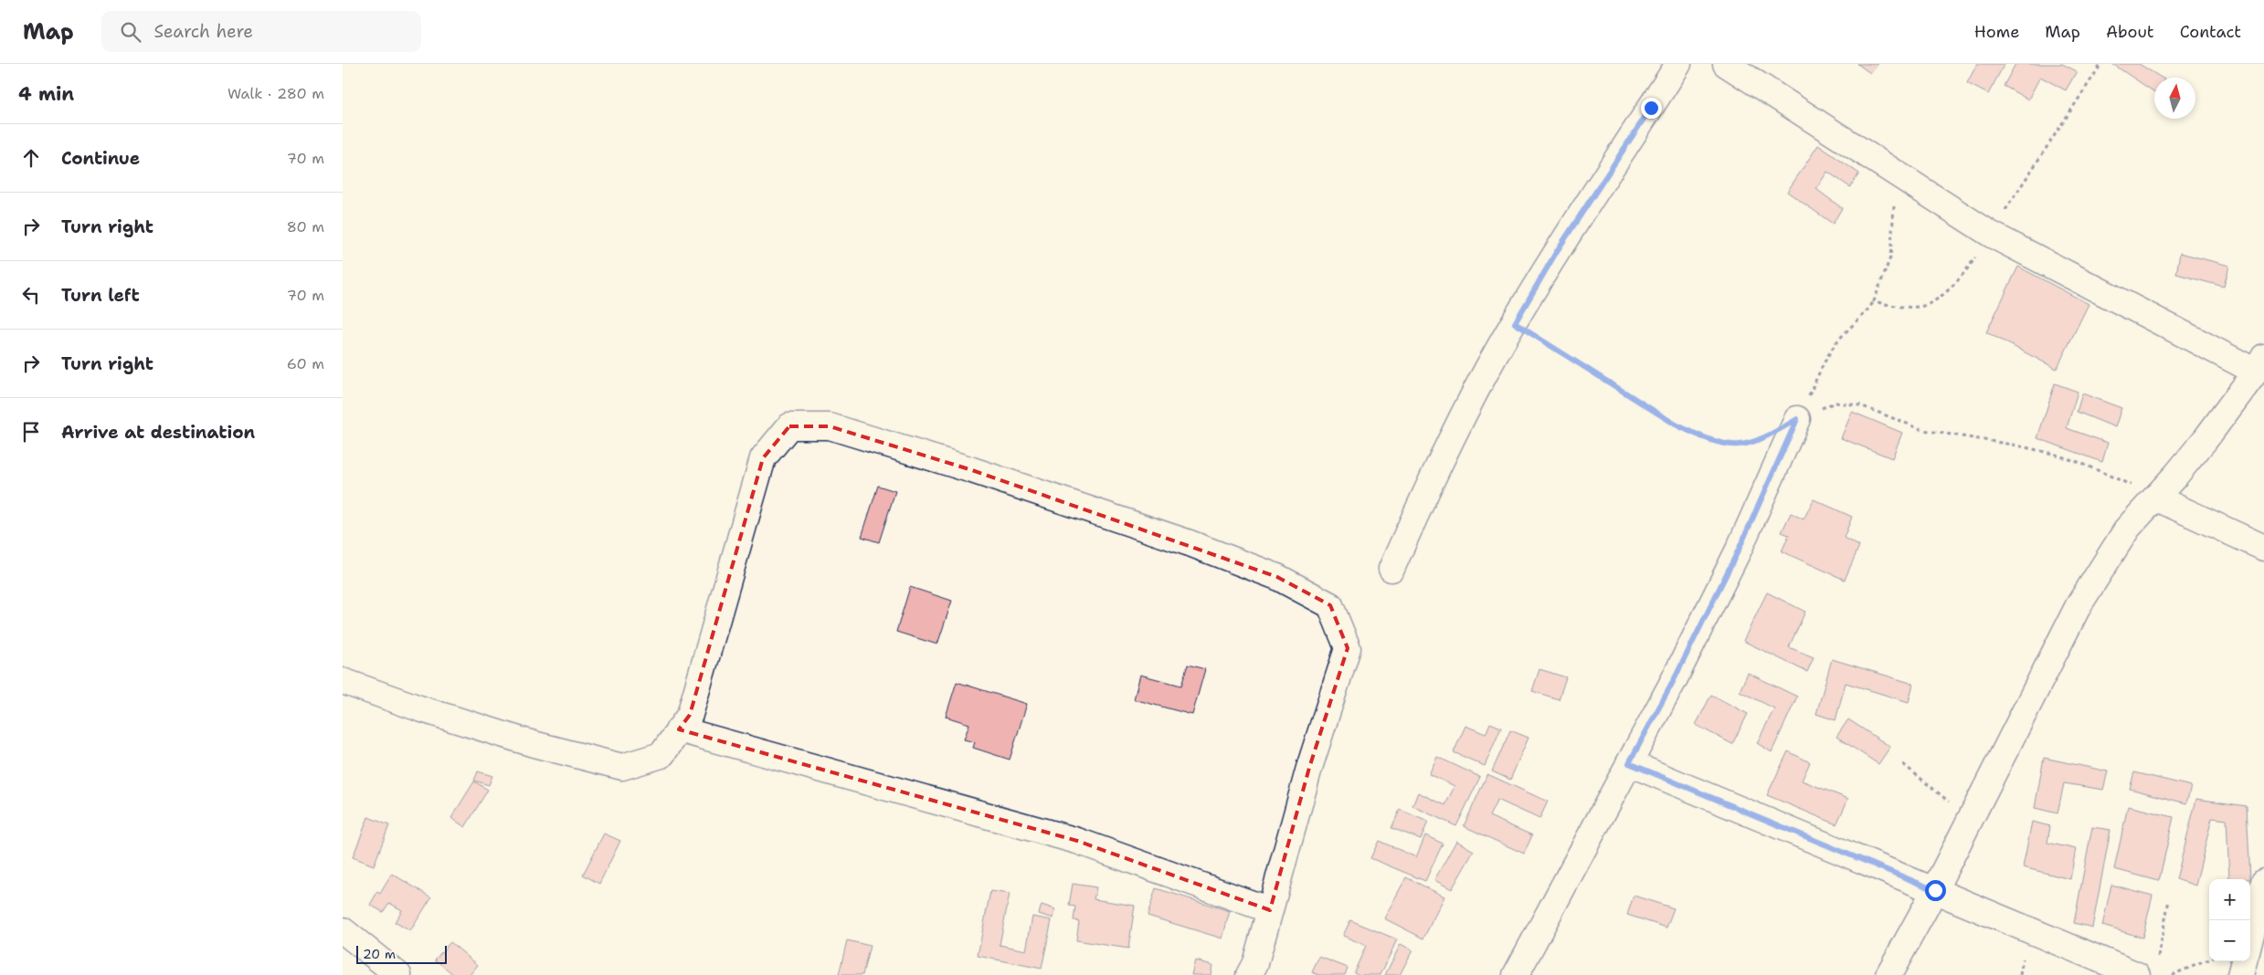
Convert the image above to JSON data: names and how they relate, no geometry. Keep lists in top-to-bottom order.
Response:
{
  "scale_bar": "20 m",
  "north": "top",
  "page": {
    "header": "Map",
    "search": "Search here",
    "nav": [
      "Home",
      "Map",
      "About",
      "Contact"
    ],
    "heading": ["4 min", "Walk · 280 m"],
    "list": [
      ["Continue", "70 m"],
      ["Turn right", "80 m"],
      ["Turn left", "70 m"],
      ["Turn right", "60 m"],
      "Arrive at destination"
    ],
    "map_buttons": ["+", "−"],
    "scale": "20 m"
  }
}
